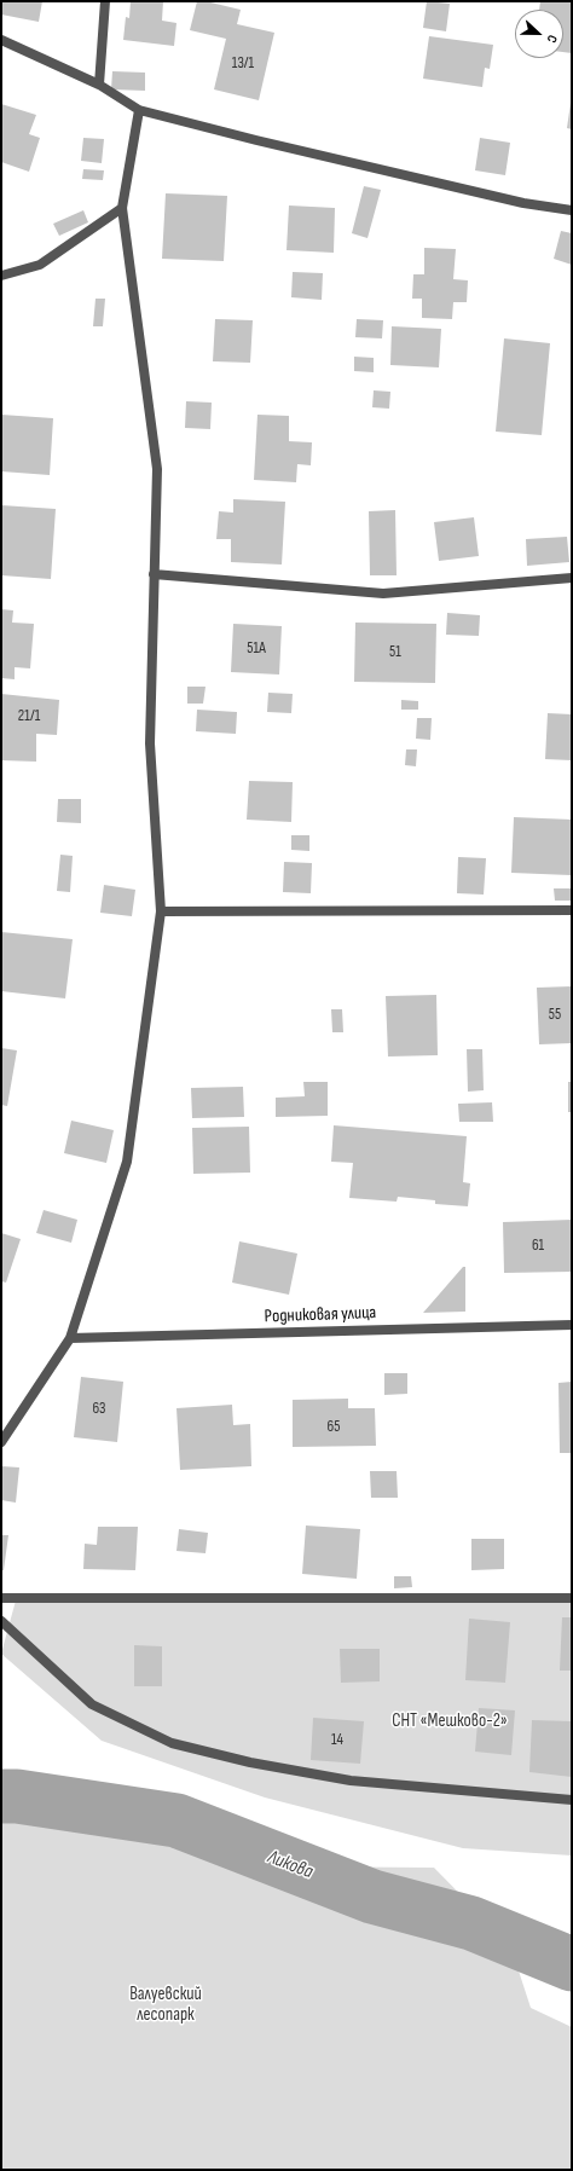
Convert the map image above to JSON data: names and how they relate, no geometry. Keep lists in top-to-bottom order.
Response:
{
  "streets": {
    "street": ["Родниковая улица"]
  },
  "water": ["Ликова"],
  "parks": ["СНТ «Мешково-2»", "Валуевский лесопарк"],
  "house_numbers": [
    "13/1",
    "51А",
    "51",
    "21/1",
    "55",
    "61",
    "63",
    "65",
    "14"
  ],
  "north": "right"
}
